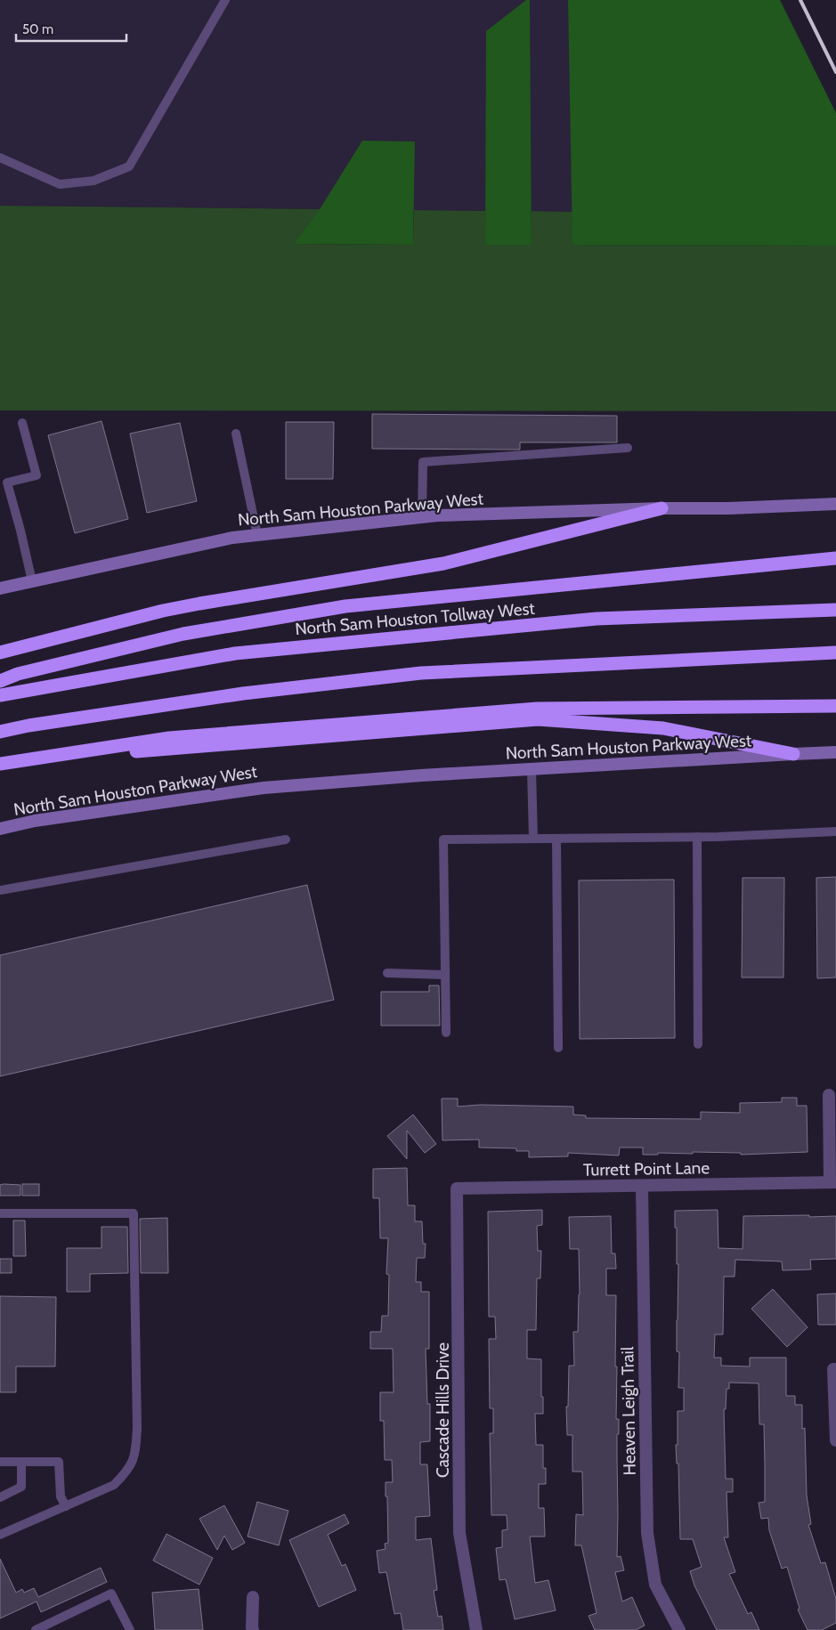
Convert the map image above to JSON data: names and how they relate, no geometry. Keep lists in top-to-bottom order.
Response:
{
  "streets": {
    "highway": ["North Sam Houston Tollway West"],
    "main road": ["North Sam Houston Parkway West"],
    "street": ["Turrett Point Lane", "Cascade Hills Drive", "Heaven Leigh Trail"]
  },
  "crossings": [
    ["Turrett Point Lane", "Cascade Hills Drive"],
    ["Turrett Point Lane", "Heaven Leigh Trail"]
  ],
  "scale_bar": "50 m"
}
